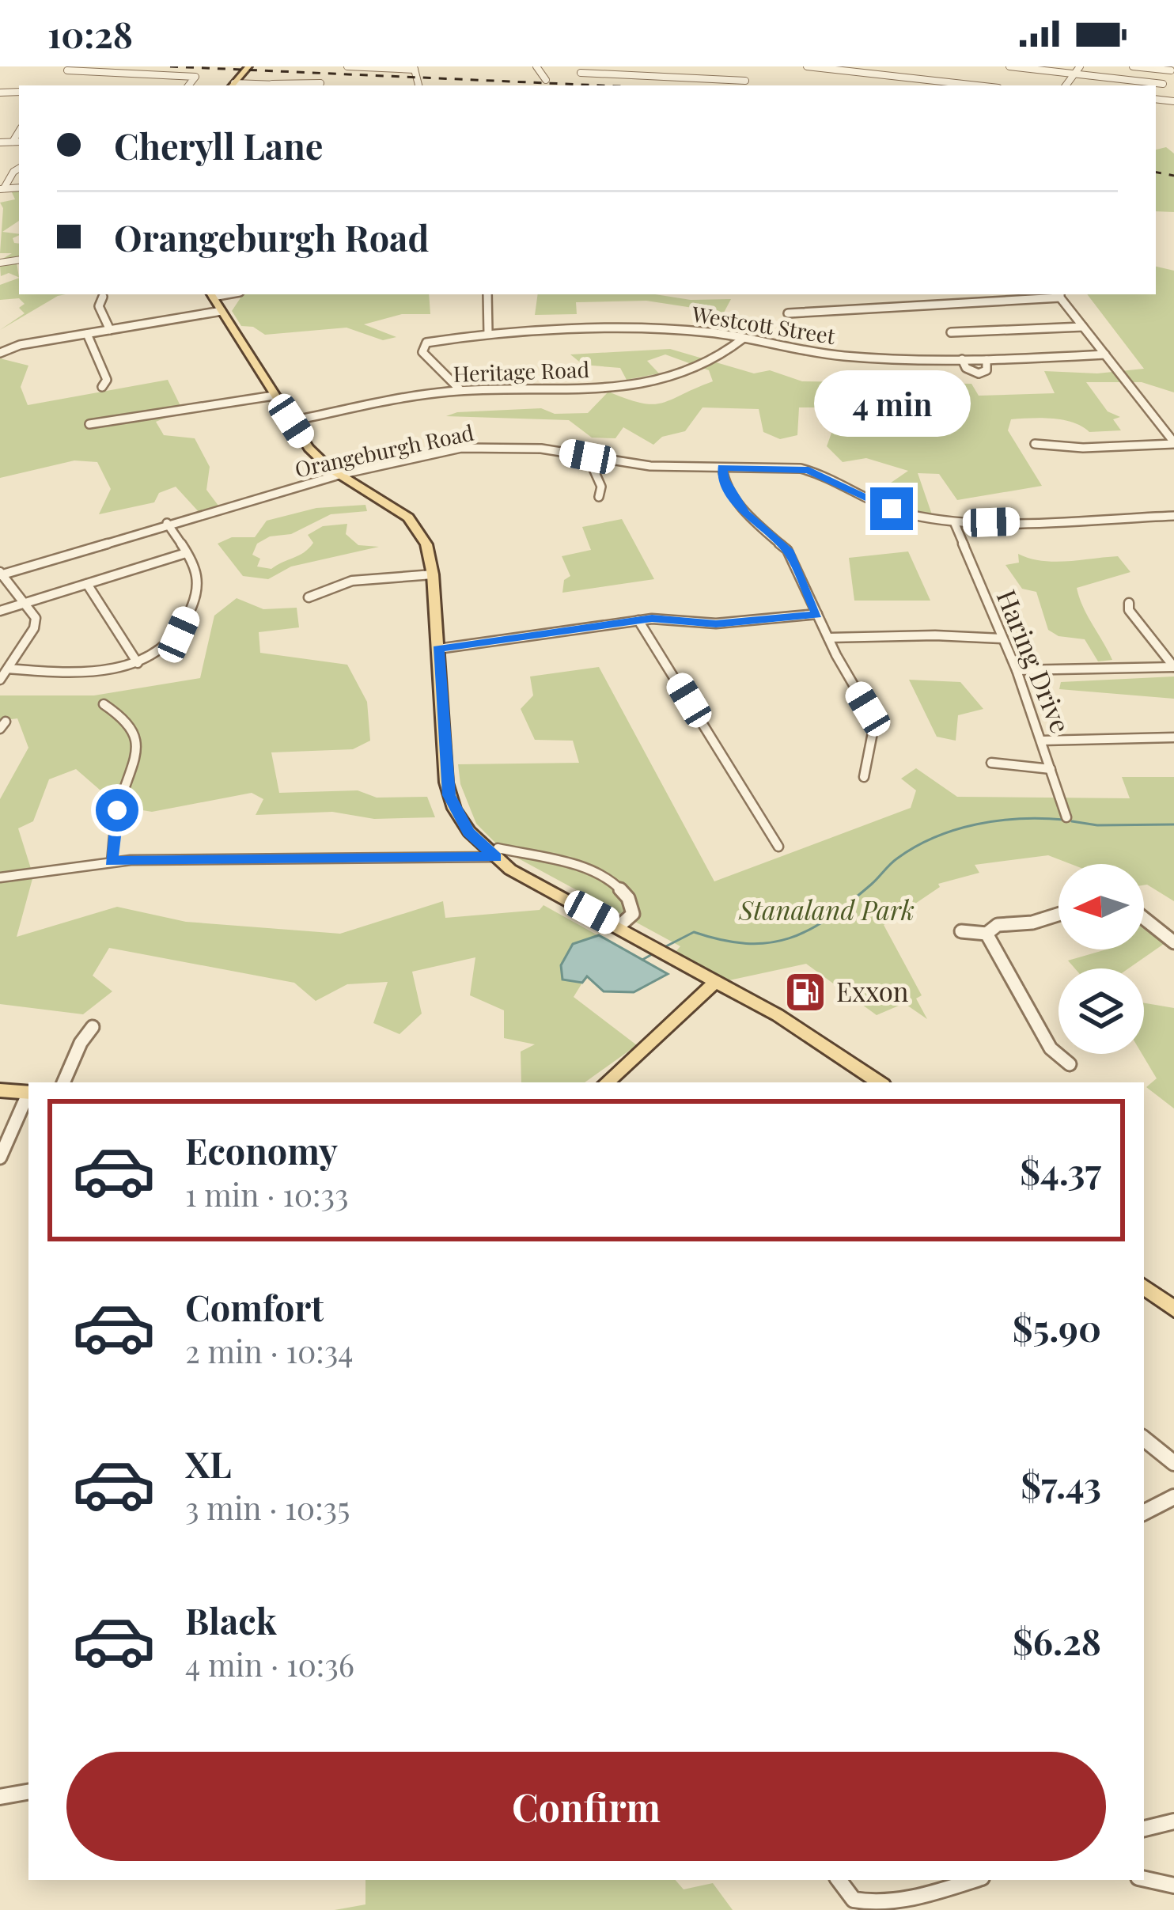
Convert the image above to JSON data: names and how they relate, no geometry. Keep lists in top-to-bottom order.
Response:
{
  "streets": {
    "street": [
      "Westcott Street",
      "Heritage Road",
      "Orangeburgh Road",
      "Haring Drive"
    ]
  },
  "crossings": [
    ["Westcott Street", "Heritage Road"],
    ["Orangeburgh Road", "Haring Drive"]
  ],
  "parks": ["Stanaland Park"],
  "places": {
    "fuel station": ["Exxon"]
  },
  "north": "left",
  "page": {
    "status": "10:28",
    "banner": ["Cheryll Lane", "Orangeburgh Road"],
    "bubble": "4 min",
    "list": [
      {
        "name": "Economy",
        "note": "1 min · 10:33",
        "value": "$4.37"
      },
      {
        "name": "Comfort",
        "note": "2 min · 10:34",
        "value": "$5.90"
      },
      {
        "name": "XL",
        "note": "3 min · 10:35",
        "value": "$7.43"
      },
      {
        "name": "Black",
        "note": "4 min · 10:36",
        "value": "$6.28"
      }
    ],
    "buttons": "Confirm"
  }
}
